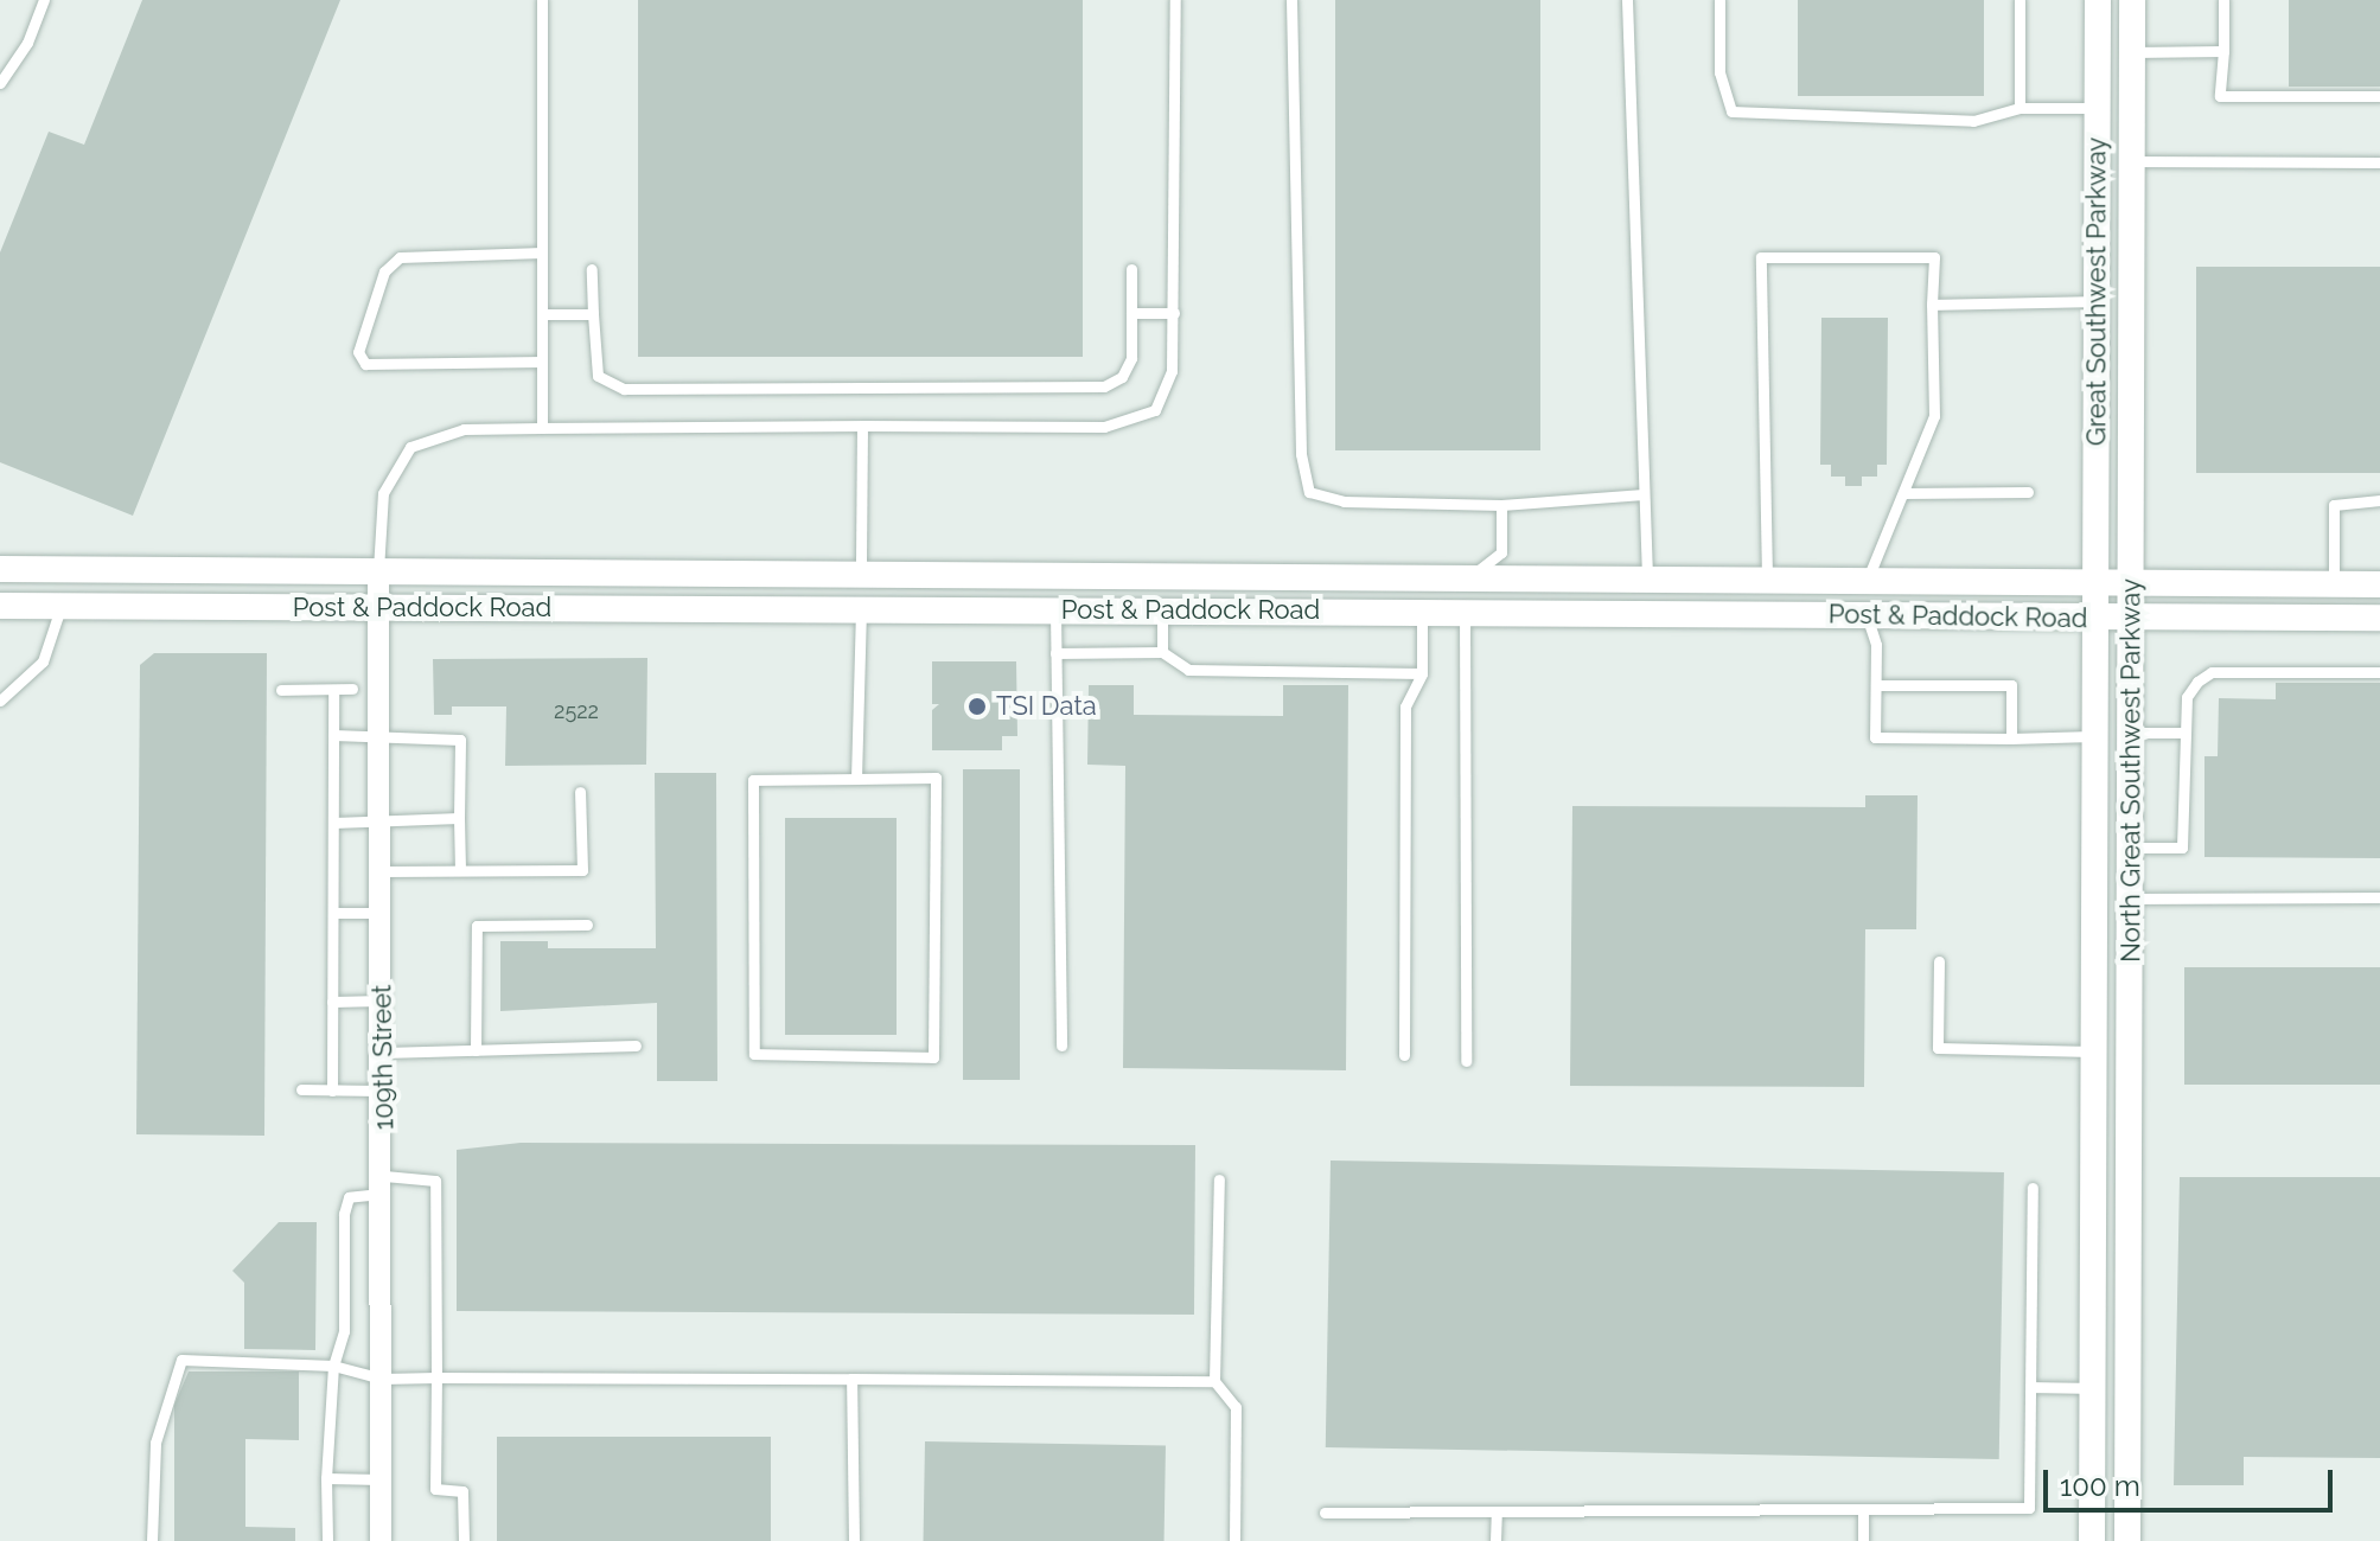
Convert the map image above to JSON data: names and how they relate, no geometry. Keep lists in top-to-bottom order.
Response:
{
  "streets": {
    "street": [
      "Great Southwest Parkway",
      "Post & Paddock Road",
      "North Great Southwest Parkway",
      "109th Street"
    ]
  },
  "crossings": [
    ["Great Southwest Parkway", "Post & Paddock Road"],
    ["Great Southwest Parkway", "North Great Southwest Parkway"],
    ["Post & Paddock Road", "North Great Southwest Parkway"],
    ["Post & Paddock Road", "109th Street"]
  ],
  "places": ["TSI Data"],
  "house_numbers": ["2522"],
  "scale_bar": "100 m"
}
